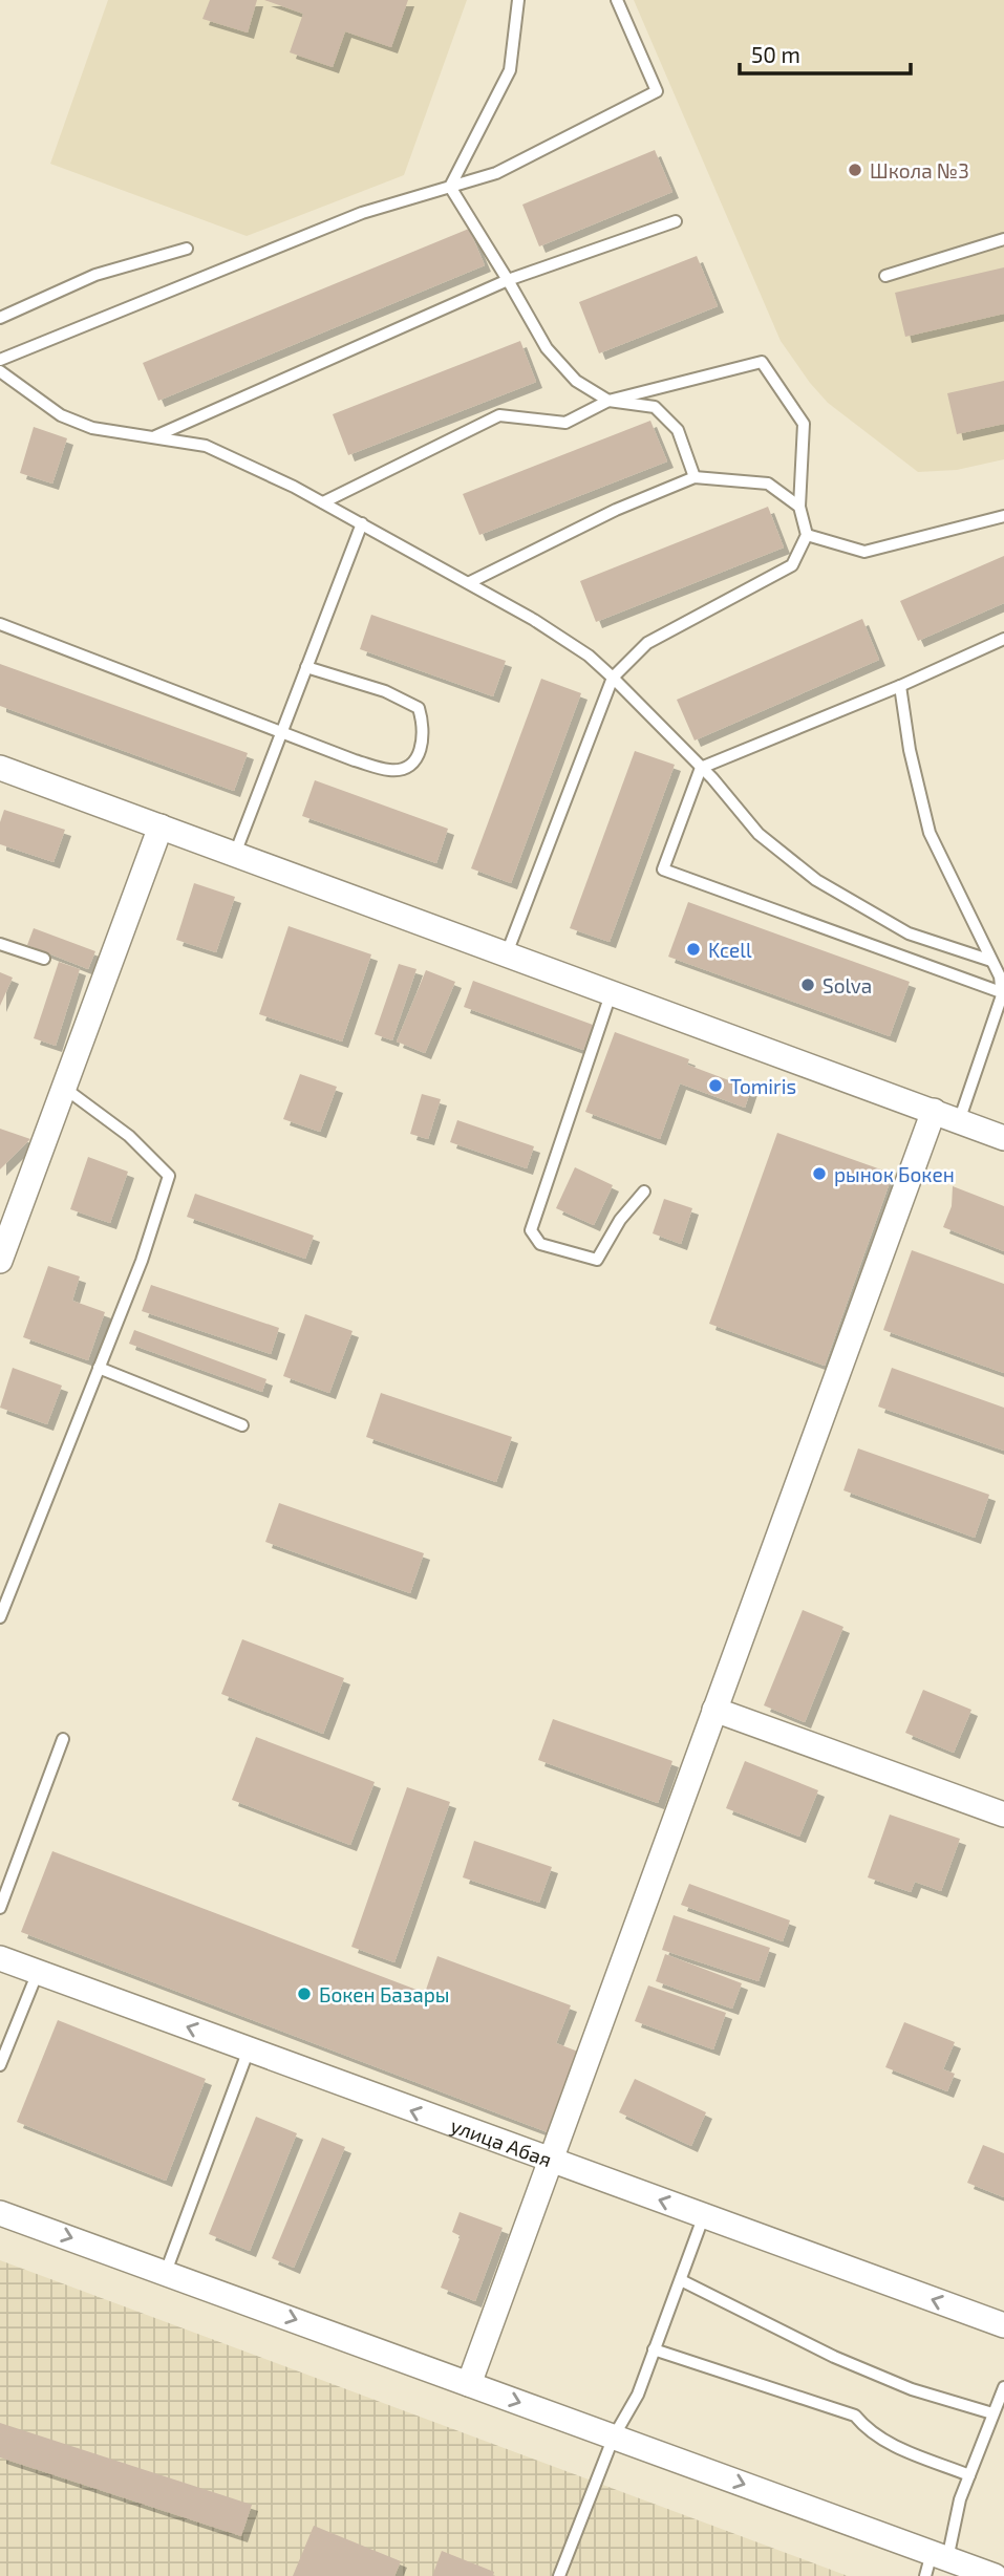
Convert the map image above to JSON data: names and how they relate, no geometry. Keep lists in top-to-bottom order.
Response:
{
  "streets": {
    "street": ["улица Абая"]
  },
  "one_way": ["улица Абая"],
  "places": [
    "Школа №3",
    "Kcell",
    "Solva",
    "Tomiris",
    "рынок Бокен",
    "Бокен Базары"
  ],
  "scale_bar": "50 m"
}
